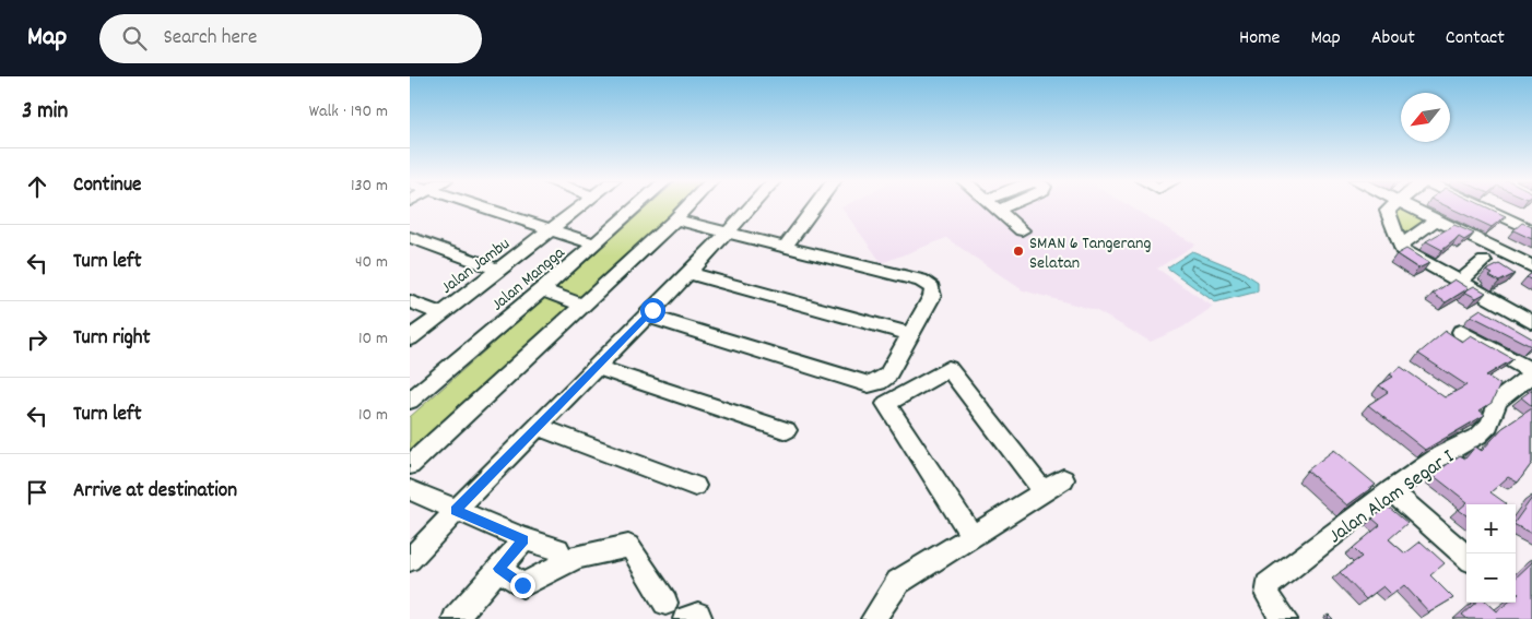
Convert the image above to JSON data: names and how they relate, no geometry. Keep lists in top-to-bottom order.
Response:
{
  "streets": {
    "street": ["Jalan Jambu", "Jalan Mangga", "Jalan Alam Segar I"]
  },
  "places": ["SMAN 6 Tangerang Selatan"],
  "north": "bottom left",
  "page": {
    "header": "Map",
    "search": "Search here",
    "nav": [
      "Home",
      "Map",
      "About",
      "Contact"
    ],
    "heading": ["3 min", "Walk · 190 m"],
    "list": [
      ["Continue", "130 m"],
      ["Turn left", "40 m"],
      ["Turn right", "10 m"],
      ["Turn left", "10 m"],
      "Arrive at destination"
    ],
    "map_buttons": ["+", "−"]
  }
}
